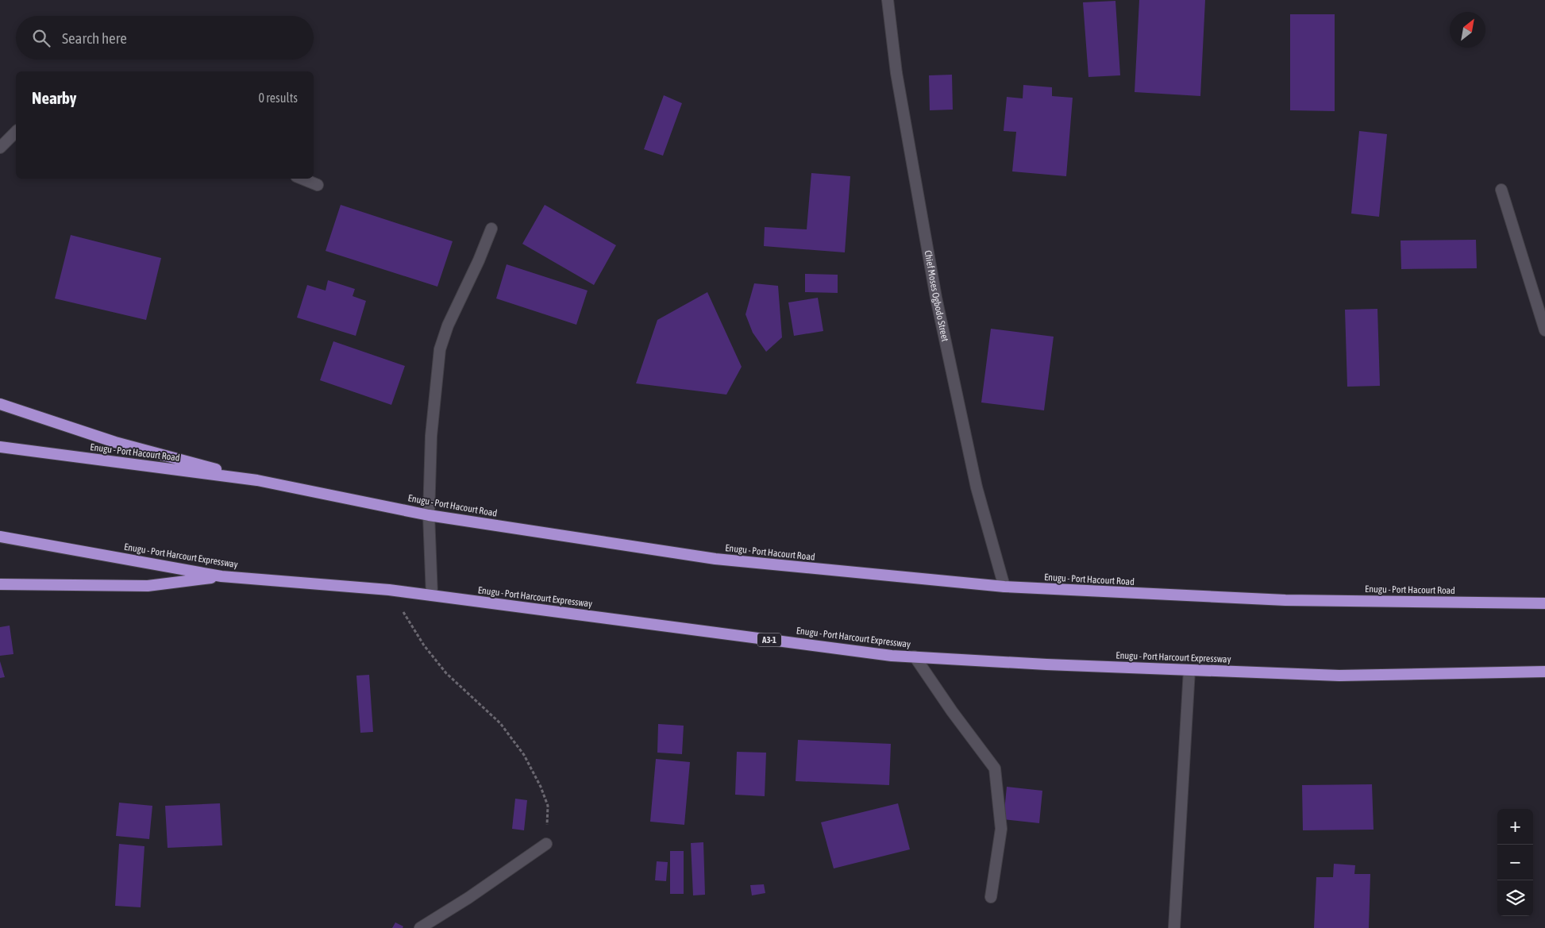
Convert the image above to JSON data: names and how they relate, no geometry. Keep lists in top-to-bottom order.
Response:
{
  "streets": {
    "highway": ["Enugu - Port Hacourt Road", "Enugu - Port Harcourt Expressway", "A3-1"],
    "street": ["Chief Moses Ogbodo Street"]
  },
  "crossings": [
    ["Chief Moses Ogbodo Street", "Enugu - Port Hacourt Road"]
  ],
  "north": "top right",
  "page": {
    "search": "Search here",
    "heading": ["Nearby", "0 results"],
    "map_buttons": ["+", "−"]
  }
}
